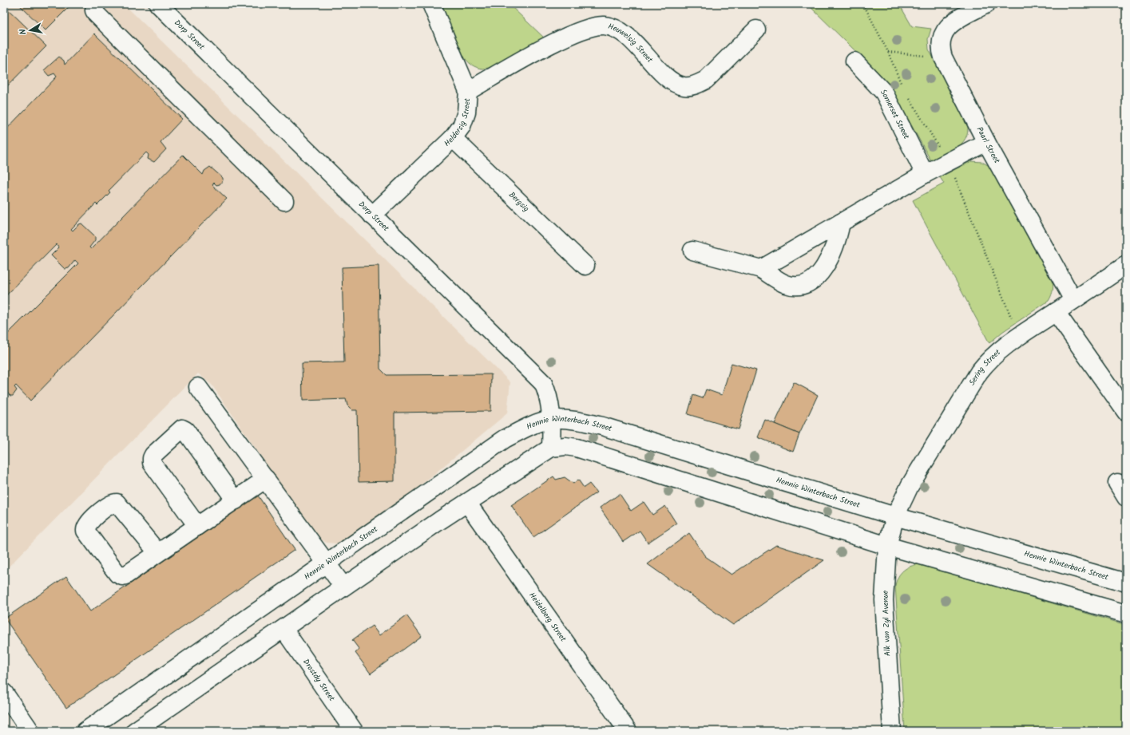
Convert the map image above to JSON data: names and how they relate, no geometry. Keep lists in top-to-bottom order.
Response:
{
  "streets": {
    "street": [
      "Dorp Street",
      "Heuwelsig Street",
      "Somerset Street",
      "Heldersig Street",
      "Paarl Street",
      "Bergsig",
      "Sering Street",
      "Hennie Winterbach Street",
      "Heidelberg Street",
      "Alk van Zyl Avenue",
      "Drostdy Street"
    ]
  },
  "crossings": [
    ["Dorp Street", "Heldersig Street"],
    ["Dorp Street", "Hennie Winterbach Street"],
    ["Heuwelsig Street", "Heldersig Street"],
    ["Heldersig Street", "Bergsig"],
    ["Paarl Street", "Sering Street"],
    ["Sering Street", "Hennie Winterbach Street"],
    ["Sering Street", "Alk van Zyl Avenue"],
    ["Hennie Winterbach Street", "Alk van Zyl Avenue"]
  ],
  "north": "left"
}
